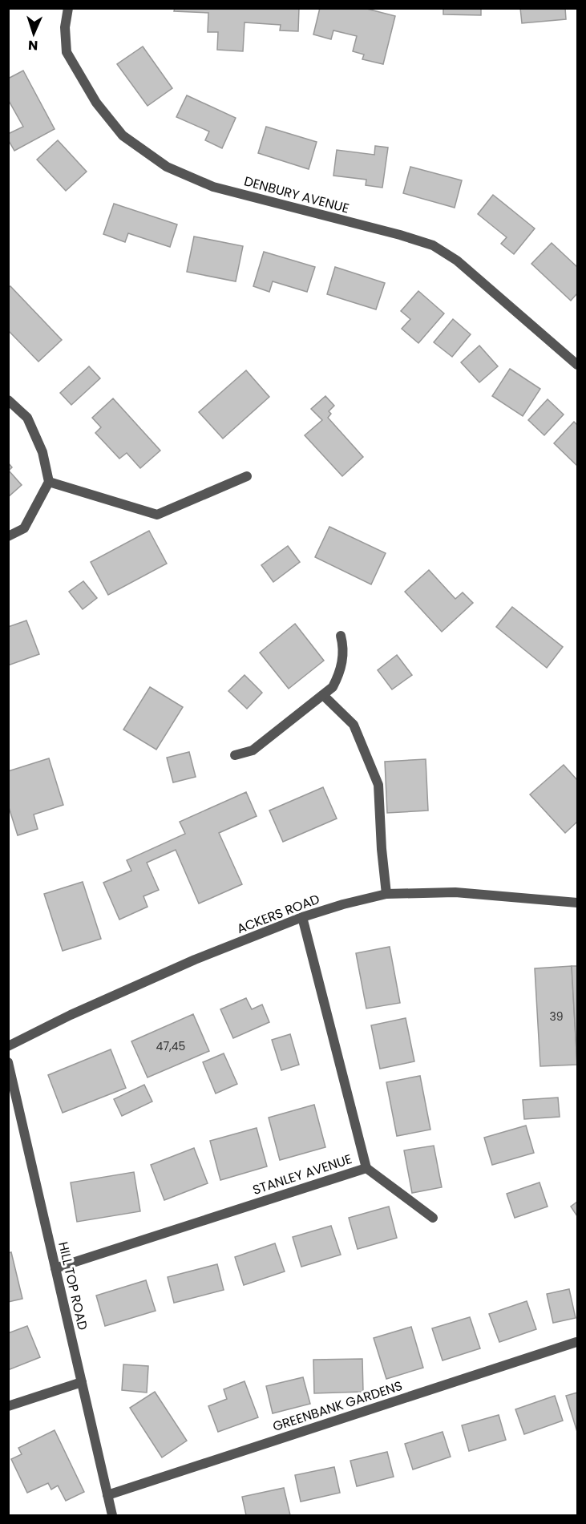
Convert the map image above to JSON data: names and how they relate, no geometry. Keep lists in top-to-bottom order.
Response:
{
  "streets": {
    "street": [
      "DENBURY AVENUE",
      "ACKERS ROAD",
      "STANLEY AVENUE",
      "HILL TOP ROAD",
      "GREENBANK GARDENS"
    ]
  },
  "crossings": [
    ["ACKERS ROAD", "STANLEY AVENUE"],
    ["STANLEY AVENUE", "HILL TOP ROAD"],
    ["HILL TOP ROAD", "GREENBANK GARDENS"]
  ],
  "house_numbers": ["39", "47,45"],
  "north": "bottom"
}
